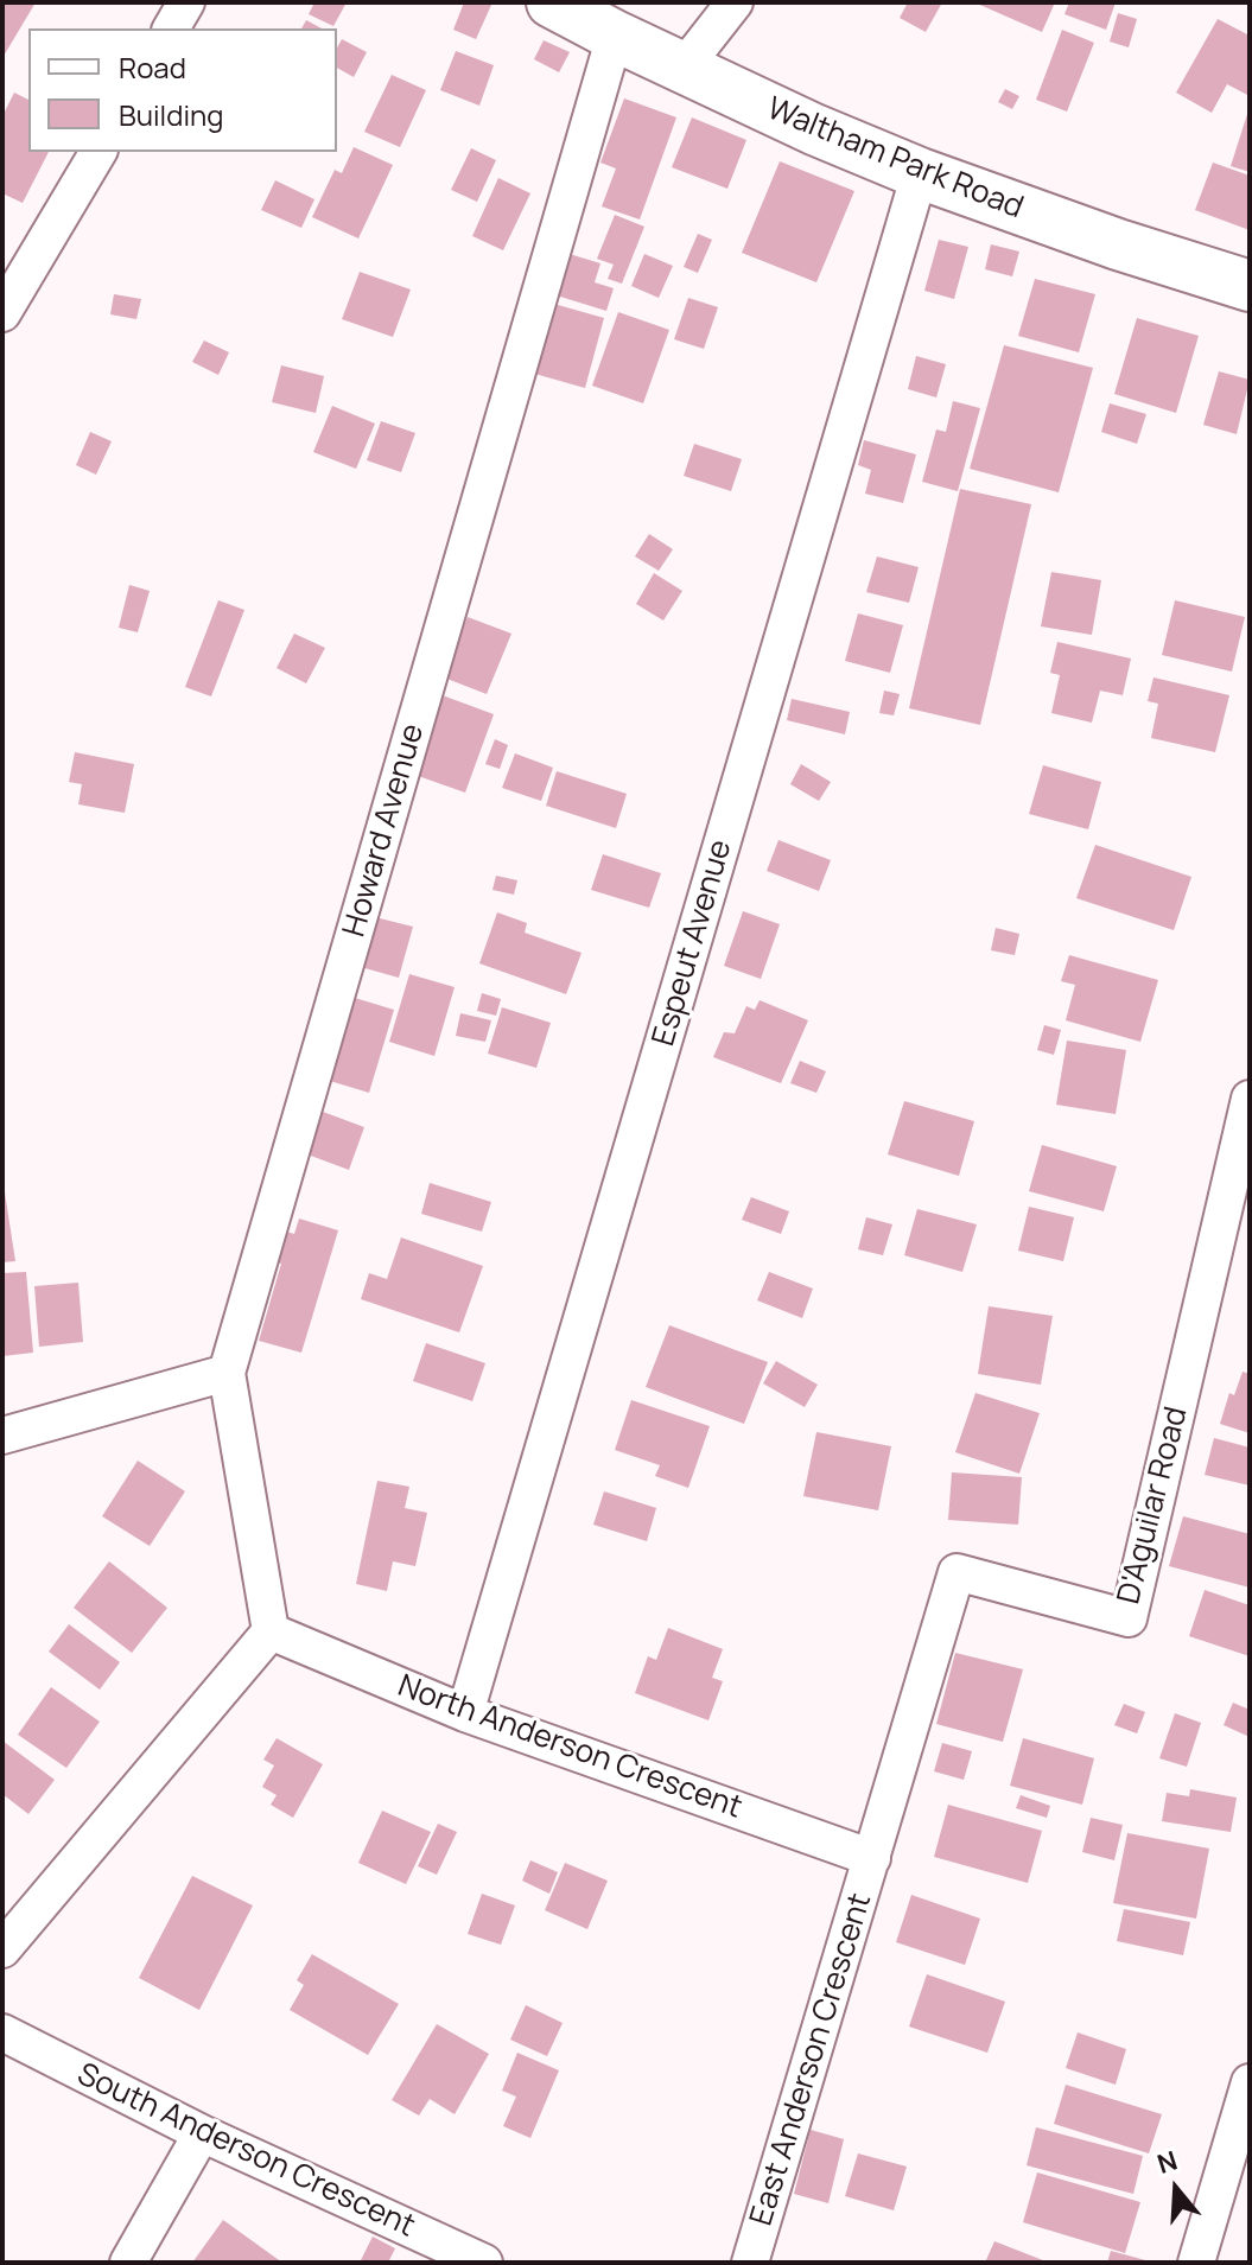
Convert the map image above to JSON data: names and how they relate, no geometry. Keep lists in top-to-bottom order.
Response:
{
  "streets": {
    "main road": ["Waltham Park Road"],
    "street": [
      "Howard Avenue",
      "Espeut Avenue",
      "D'Aguilar Road",
      "North Anderson Crescent",
      "East Anderson Crescent",
      "South Anderson Crescent"
    ]
  },
  "crossings": [
    ["Waltham Park Road", "Howard Avenue"],
    ["Waltham Park Road", "Espeut Avenue"],
    ["Howard Avenue", "North Anderson Crescent"],
    ["Espeut Avenue", "North Anderson Crescent"],
    ["D'Aguilar Road", "North Anderson Crescent"],
    ["D'Aguilar Road", "East Anderson Crescent"],
    ["North Anderson Crescent", "East Anderson Crescent"]
  ],
  "legend": ["Road", "Building"],
  "north": "top"
}
